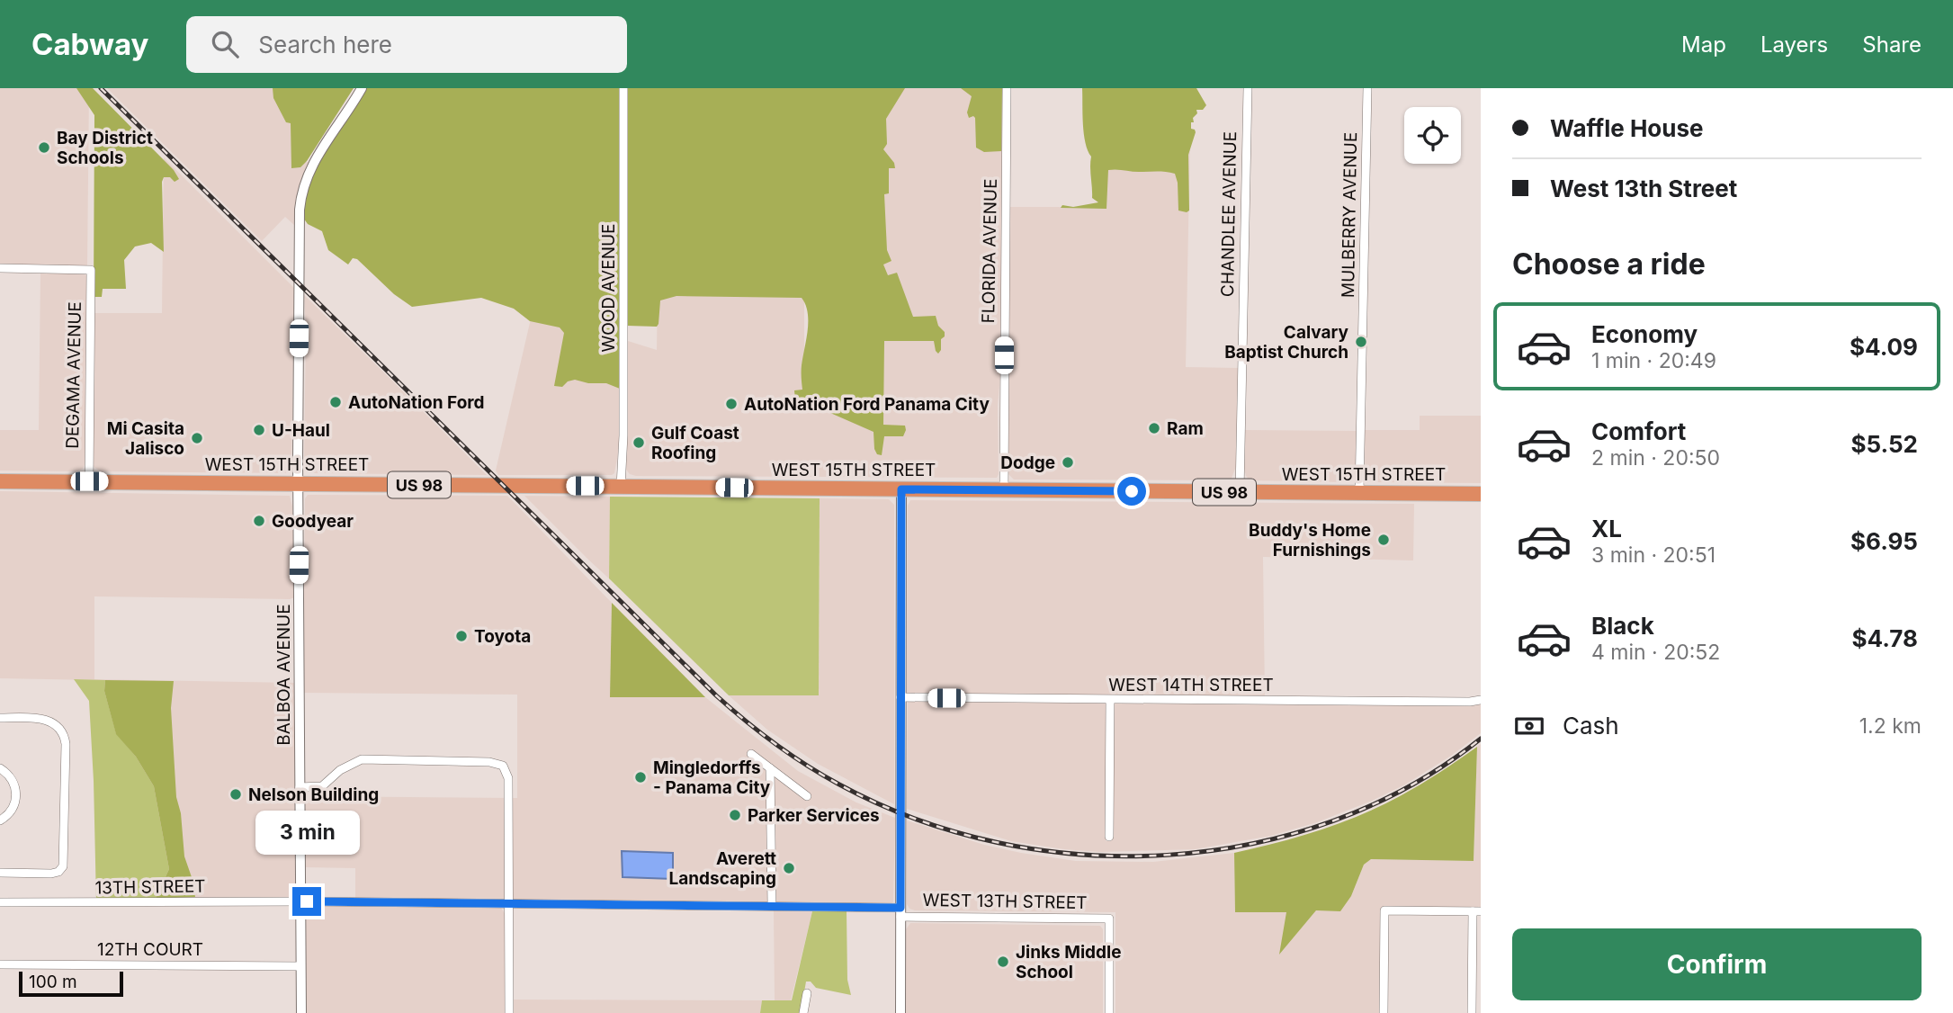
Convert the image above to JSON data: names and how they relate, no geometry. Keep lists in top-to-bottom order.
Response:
{
  "streets": {
    "highway": ["WEST 15TH STREET", "US 98"],
    "street": [
      "CHANDLEE AVENUE",
      "MULBERRY AVENUE",
      "FLORIDA AVENUE",
      "WOOD AVENUE",
      "DEGAMA AVENUE",
      "BALBOA AVENUE",
      "WEST 14TH STREET",
      "13TH STREET",
      "WEST 13TH STREET",
      "12TH COURT"
    ]
  },
  "crossings": [
    ["CHANDLEE AVENUE", "WEST 15TH STREET"],
    ["MULBERRY AVENUE", "WEST 15TH STREET"],
    ["FLORIDA AVENUE", "WEST 15TH STREET"],
    ["WOOD AVENUE", "WEST 15TH STREET"],
    ["DEGAMA AVENUE", "WEST 15TH STREET"],
    ["WEST 15TH STREET", "BALBOA AVENUE"],
    ["BALBOA AVENUE", "13TH STREET"],
    ["BALBOA AVENUE", "WEST 13TH STREET"],
    ["BALBOA AVENUE", "12TH COURT"],
    ["13TH STREET", "WEST 13TH STREET"]
  ],
  "places": [
    "Bay District Schools",
    "Calvary Baptist Church",
    "AutoNation Ford",
    "AutoNation Ford Panama City",
    "Ram",
    "U-Haul",
    "Mi Casita Jalisco",
    "Gulf Coast Roofing",
    "Dodge",
    "Goodyear",
    "Buddy's Home Furnishings",
    "Toyota",
    "Mingledorffs - Panama City",
    "Nelson Building",
    "Parker Services",
    "Averett Landscaping",
    "Jinks Middle School"
  ],
  "scale_bar": "100 m",
  "page": {
    "header": "Cabway",
    "search": "Search here",
    "nav": ["Map", "Layers", "Share"],
    "banner": ["Waffle House", "West 13th Street"],
    "heading": "Choose a ride",
    "list": [
      {
        "name": "Economy",
        "note": "1 min · 20:49",
        "value": "$4.09"
      },
      {
        "name": "Comfort",
        "note": "2 min · 20:50",
        "value": "$5.52"
      },
      {
        "name": "XL",
        "note": "3 min · 20:51",
        "value": "$6.95"
      },
      {
        "name": "Black",
        "note": "4 min · 20:52",
        "value": "$4.78"
      }
    ],
    "pay": ["Cash", "1.2 km"],
    "bubble": "3 min",
    "buttons": "Confirm",
    "scale": "100 m"
  }
}
